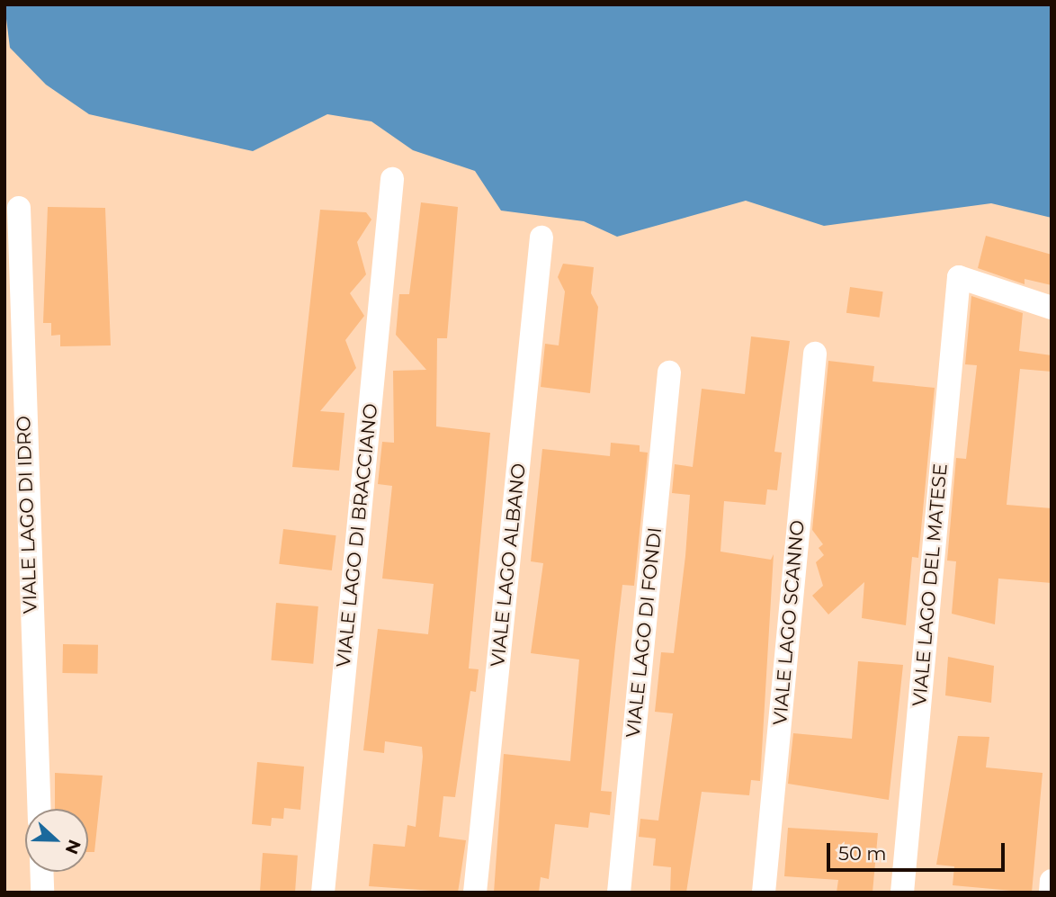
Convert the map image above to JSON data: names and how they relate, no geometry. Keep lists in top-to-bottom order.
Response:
{
  "streets": {
    "street": [
      "VIALE LAGO DI IDRO",
      "VIALE LAGO DI BRACCIANO",
      "VIALE LAGO ALBANO",
      "VIALE LAGO DEL MATESE",
      "VIALE LAGO SCANNO",
      "VIALE LAGO DI FONDI"
    ]
  },
  "scale_bar": "50 m",
  "north": "right"
}
